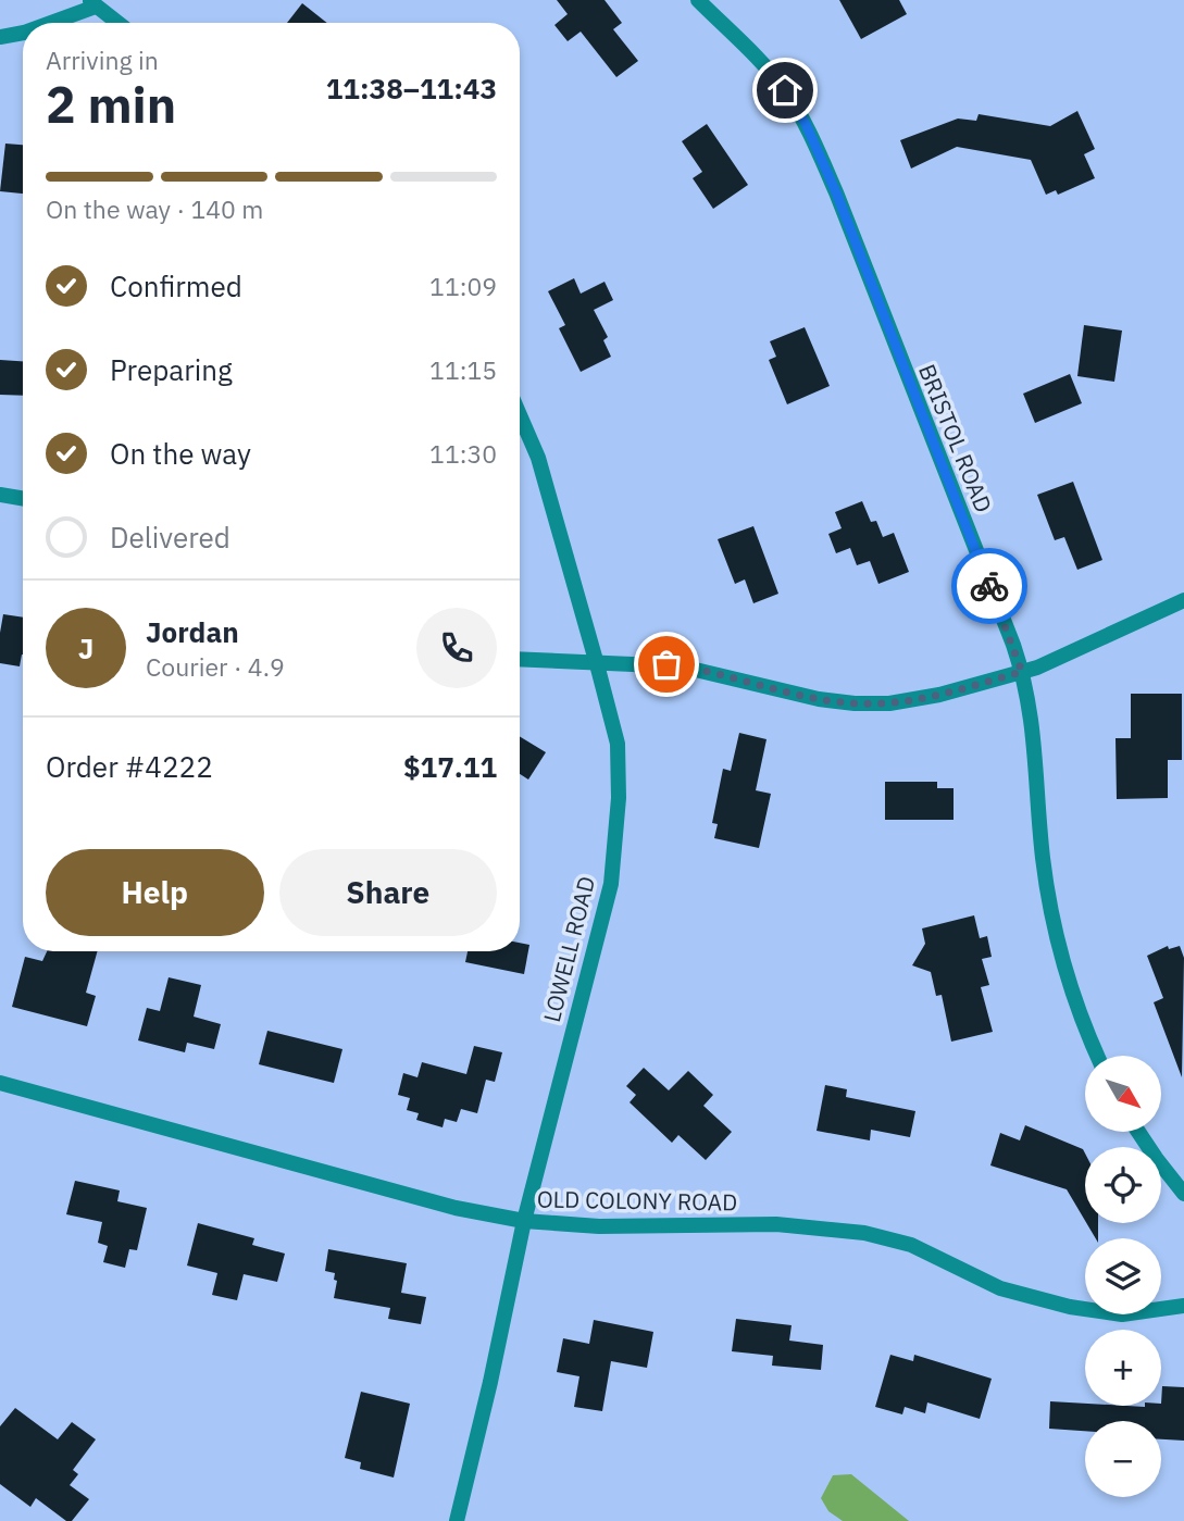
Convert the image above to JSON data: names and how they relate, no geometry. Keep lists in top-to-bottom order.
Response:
{
  "streets": {
    "street": ["BRISTOL ROAD", "LOWELL ROAD", "OLD COLONY ROAD"]
  },
  "crossings": [
    ["LOWELL ROAD", "OLD COLONY ROAD"]
  ],
  "north": "bottom right",
  "page": {
    "heading": ["2 min", "Arriving in", "11:38–11:43"],
    "panel": [
      "Jordan",
      "Courier · 4.9",
      "Order #4222",
      "$17.11"
    ],
    "bar": "On the way · 140 m",
    "list": [
      ["Confirmed", "11:09"],
      ["Preparing", "11:15"],
      ["On the way", "11:30"],
      "Delivered"
    ],
    "round": "J",
    "buttons": ["Help", "Share"],
    "map_buttons": ["+", "−"]
  }
}
